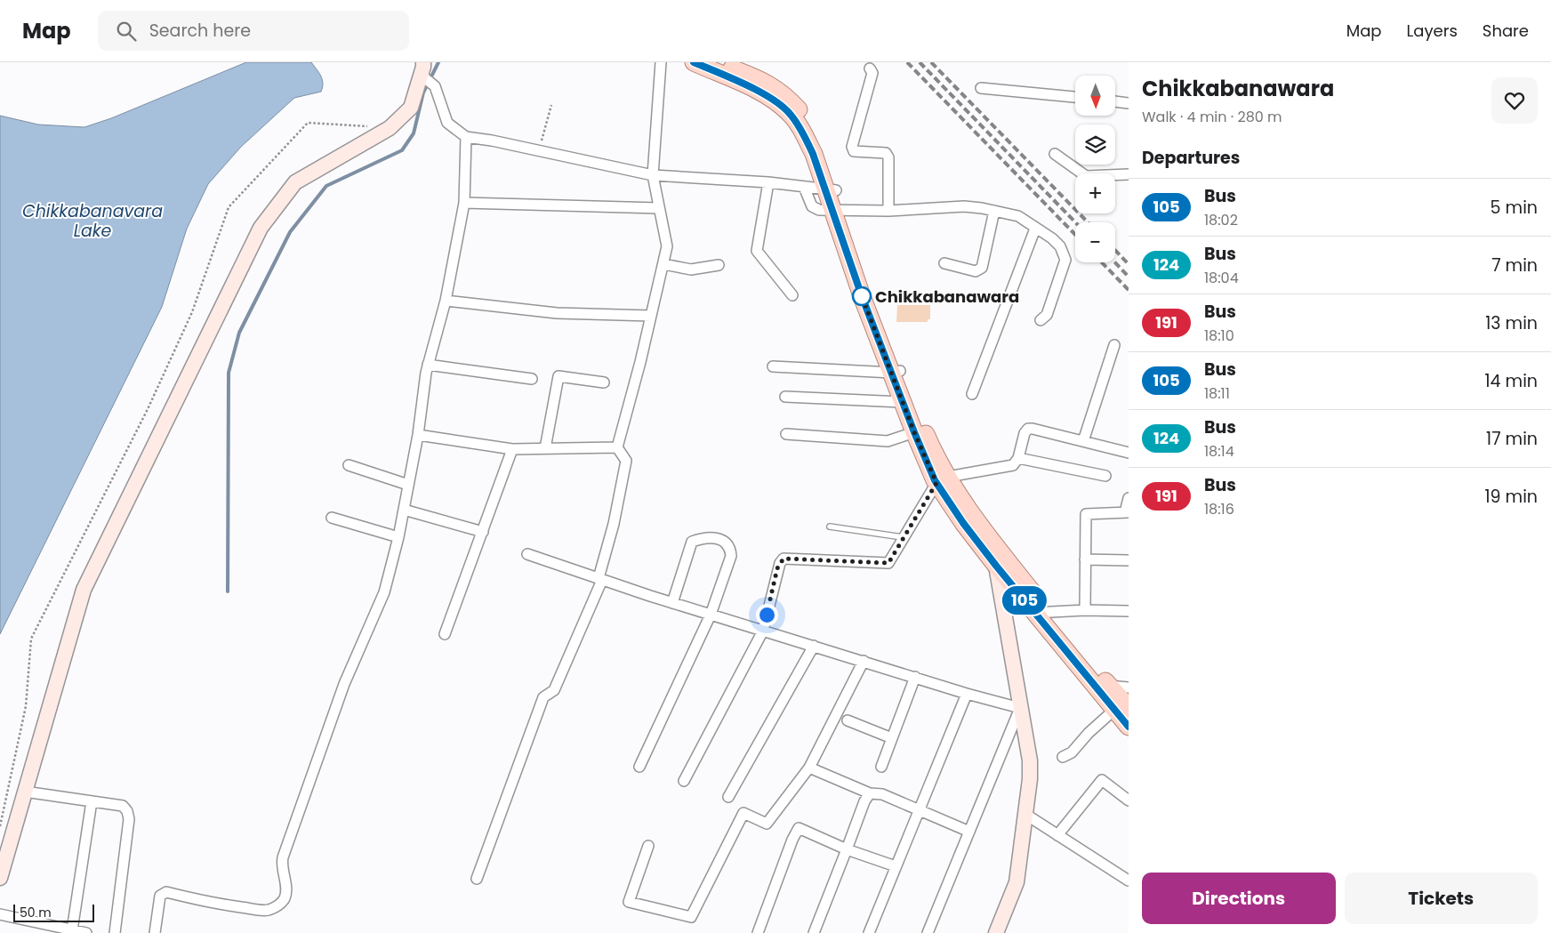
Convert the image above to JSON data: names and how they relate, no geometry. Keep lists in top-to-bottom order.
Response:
{
  "water": ["Chikkabanavara Lake"],
  "places": ["Chikkabanawara"],
  "lines": ["bus line 105"],
  "scale_bar": "50 m",
  "north": "bottom",
  "page": {
    "header": "Map",
    "search": "Search here",
    "nav": ["Map", "Layers", "Share"],
    "on_map": "105",
    "heading": [
      ["Chikkabanawara", "Walk · 4 min · 280 m"],
      "Departures"
    ],
    "map_buttons": ["+", "−"],
    "list": [
      {
        "mark": "105",
        "name": "Bus",
        "note": "18:02",
        "value": "5 min"
      },
      {
        "mark": "124",
        "name": "Bus",
        "note": "18:04",
        "value": "7 min"
      },
      {
        "mark": "191",
        "name": "Bus",
        "note": "18:10",
        "value": "13 min"
      },
      {
        "mark": "105",
        "name": "Bus",
        "note": "18:11",
        "value": "14 min"
      },
      {
        "mark": "124",
        "name": "Bus",
        "note": "18:14",
        "value": "17 min"
      },
      {
        "mark": "191",
        "name": "Bus",
        "note": "18:16",
        "value": "19 min"
      }
    ],
    "buttons": ["Directions", "Tickets"],
    "scale": "50 m"
  }
}
